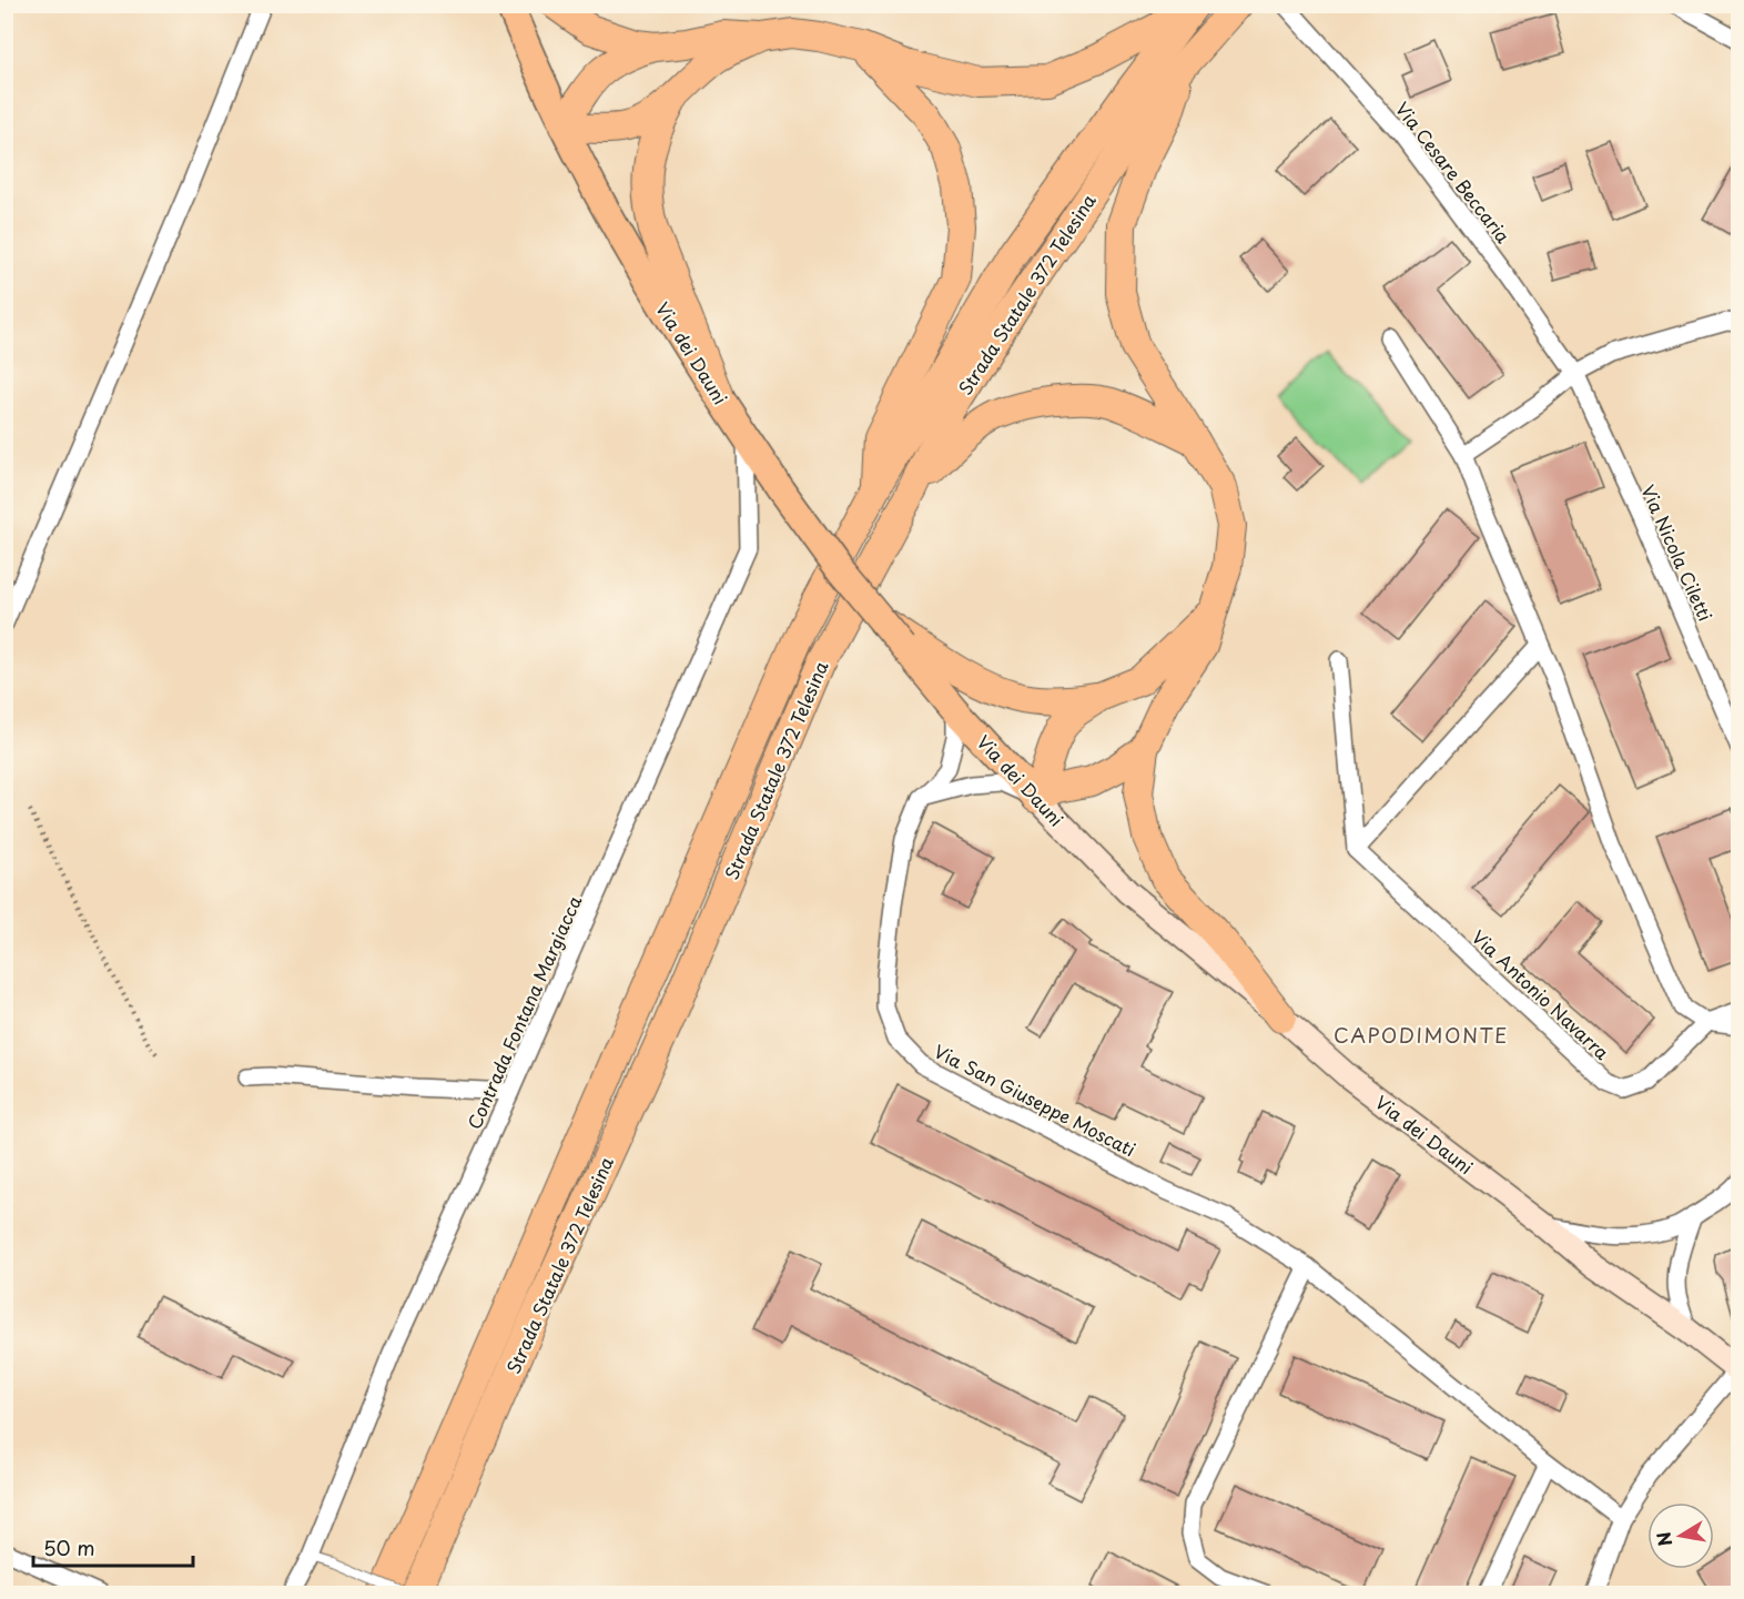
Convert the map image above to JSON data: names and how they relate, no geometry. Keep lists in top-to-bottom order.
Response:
{
  "streets": {
    "highway": ["Strada Statale 372 Telesina"],
    "main road": ["Via dei Dauni"],
    "street": [
      "Via Cesare Beccaria",
      "Via Nicola Ciletti",
      "Via Antonio Navarra",
      "Contrada Fontana Margiacca",
      "Via San Giuseppe Moscati"
    ]
  },
  "crossings": [
    ["Via Cesare Beccaria", "Via Nicola Ciletti"],
    ["Via dei Dauni", "Contrada Fontana Margiacca"],
    ["Via dei Dauni", "Via San Giuseppe Moscati"]
  ],
  "districts": ["CAPODIMONTE"],
  "scale_bar": "50 m",
  "north": "left"
}
